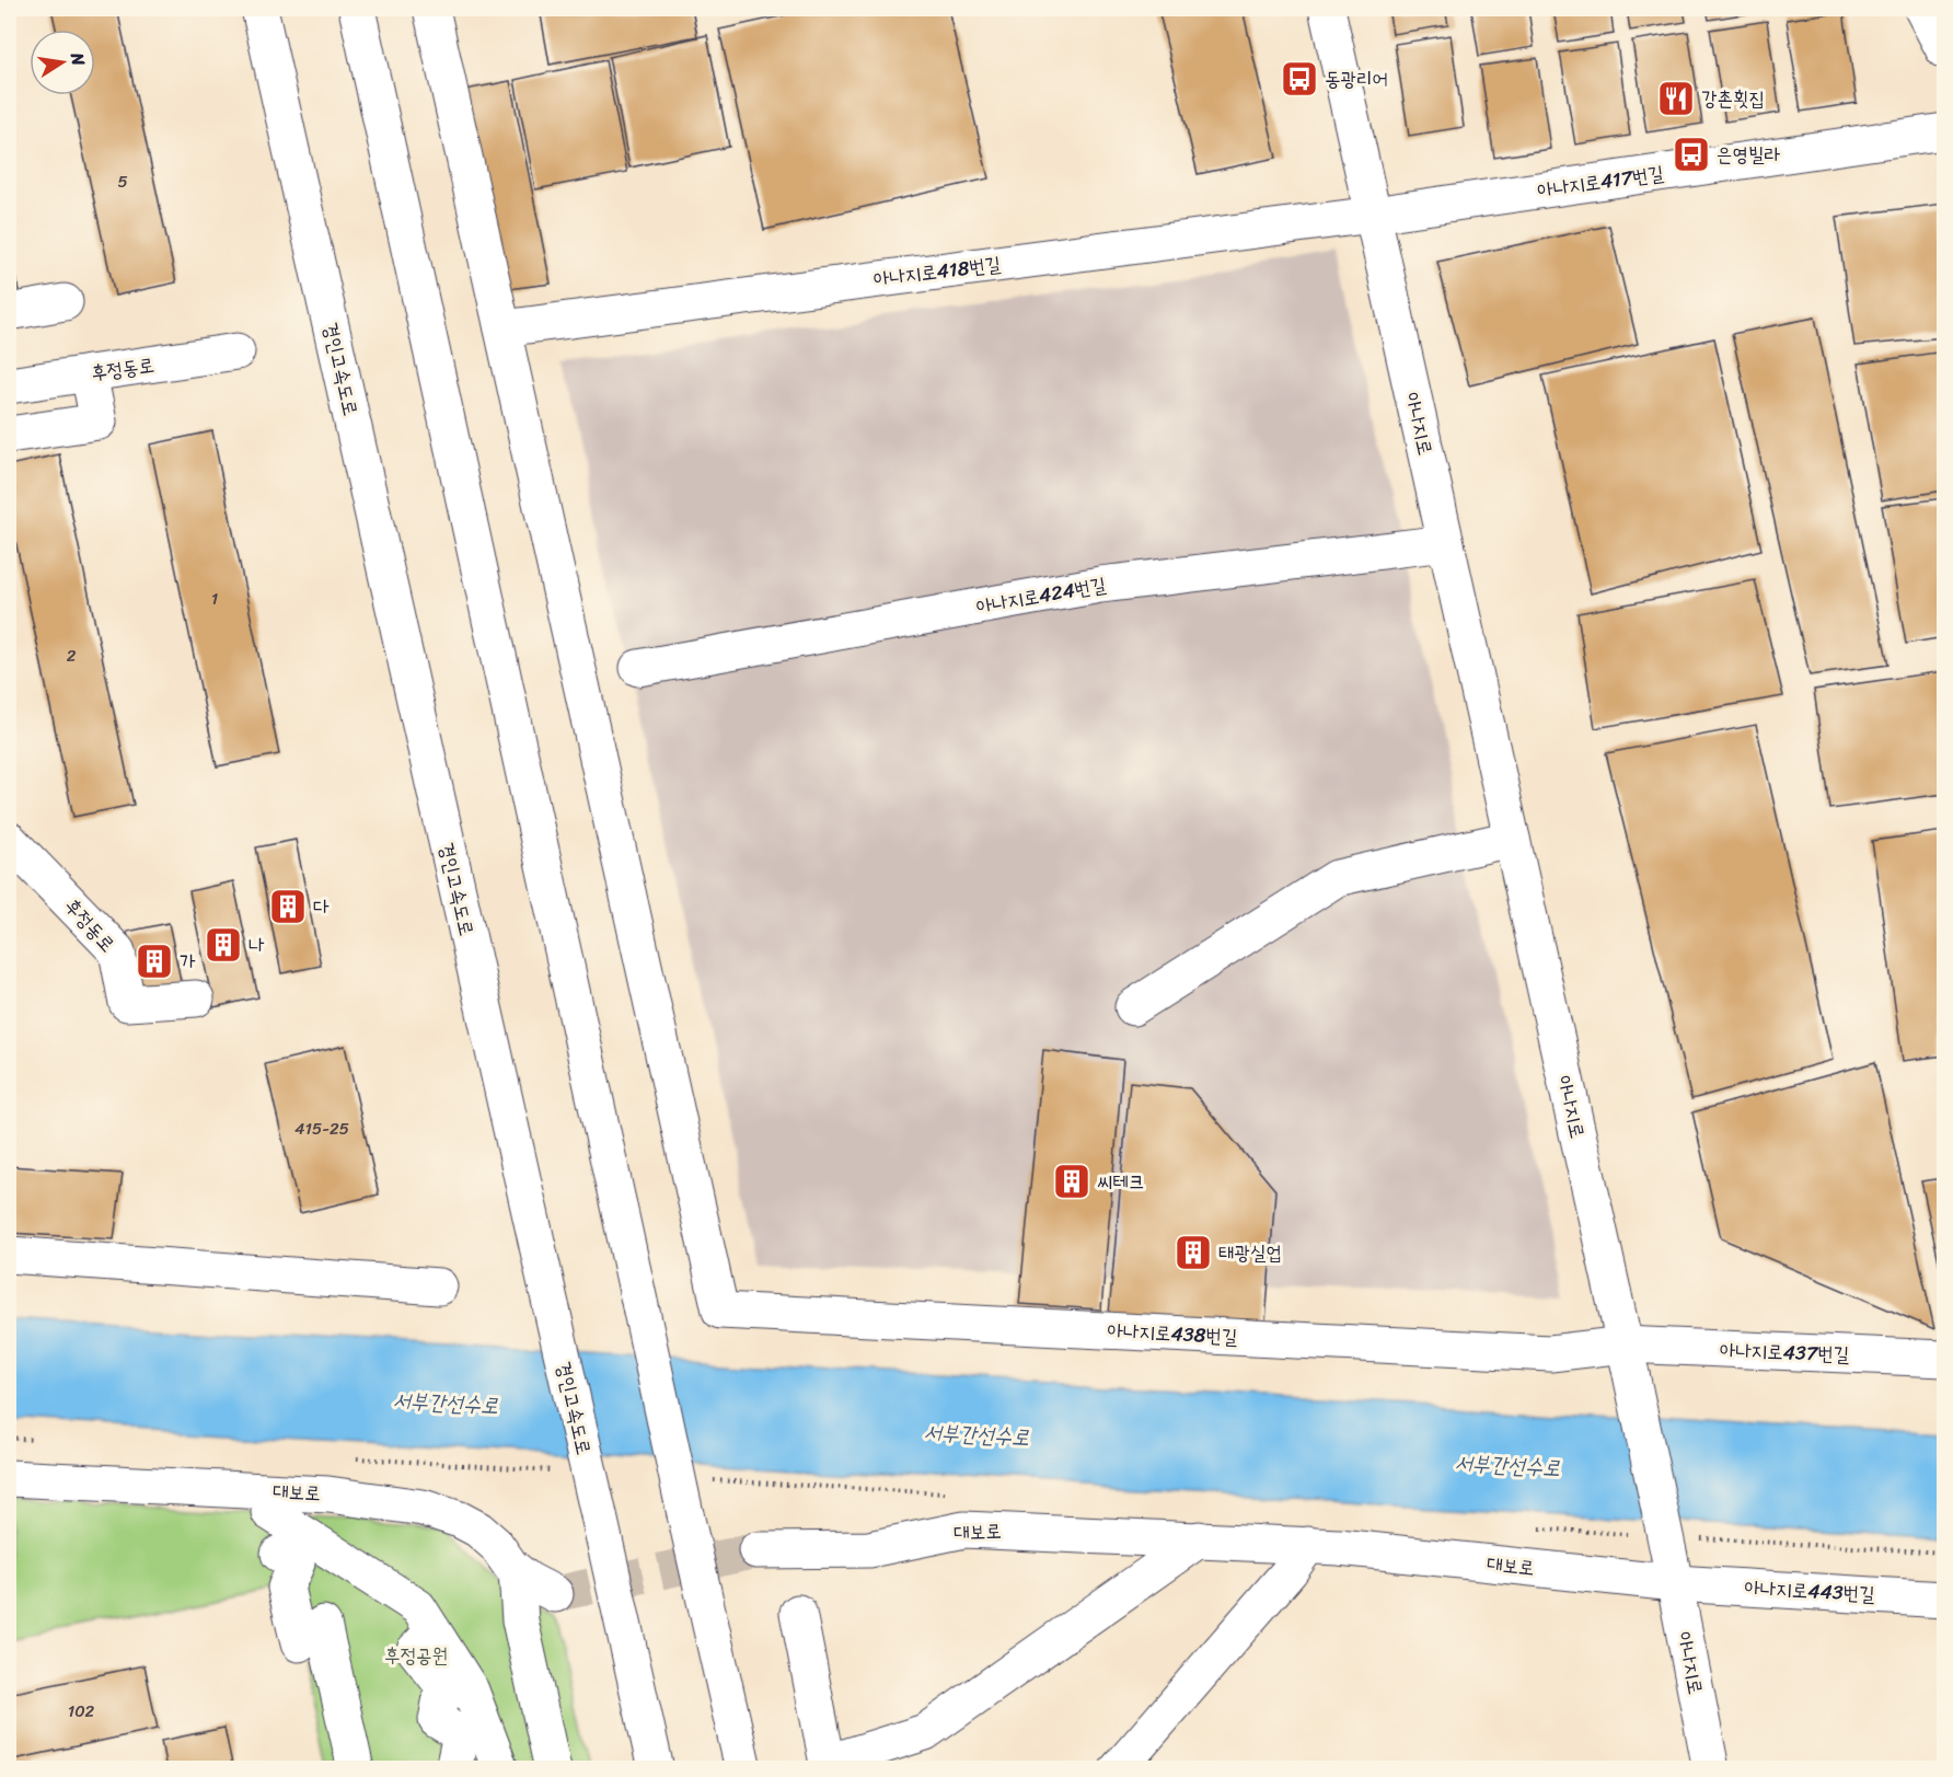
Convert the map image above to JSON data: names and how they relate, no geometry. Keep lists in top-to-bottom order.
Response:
{
  "streets": {
    "main road": [
      "아나지로417번길",
      "아나지로418번길",
      "후정동로",
      "경인고속도로",
      "아나지로",
      "아나지로424번길",
      "아나지로438번길",
      "아나지로437번길",
      "대보로",
      "아나지로443번길"
    ]
  },
  "crossings": [
    ["아나지로417번길", "아나지로418번길"],
    ["아나지로417번길", "아나지로"],
    ["아나지로418번길", "아나지로"],
    ["아나지로418번길", "아나지로438번길"],
    ["아나지로", "아나지로424번길"],
    ["아나지로", "아나지로438번길"],
    ["아나지로", "아나지로437번길"],
    ["아나지로", "대보로"],
    ["아나지로", "아나지로443번길"],
    ["아나지로438번길", "아나지로437번길"],
    ["대보로", "아나지로443번길"]
  ],
  "water": ["서부간선수로"],
  "parks": ["후정공원"],
  "places": {
    "bus stop": ["동광리어", "은영빌라"],
    "restaurant": ["강촌횟집"],
    "building": [
      "다",
      "나",
      "가",
      "씨테크",
      "태광실업"
    ]
  },
  "house_numbers": [
    "5",
    "1",
    "2",
    "415-25",
    "102"
  ],
  "north": "right"
}
